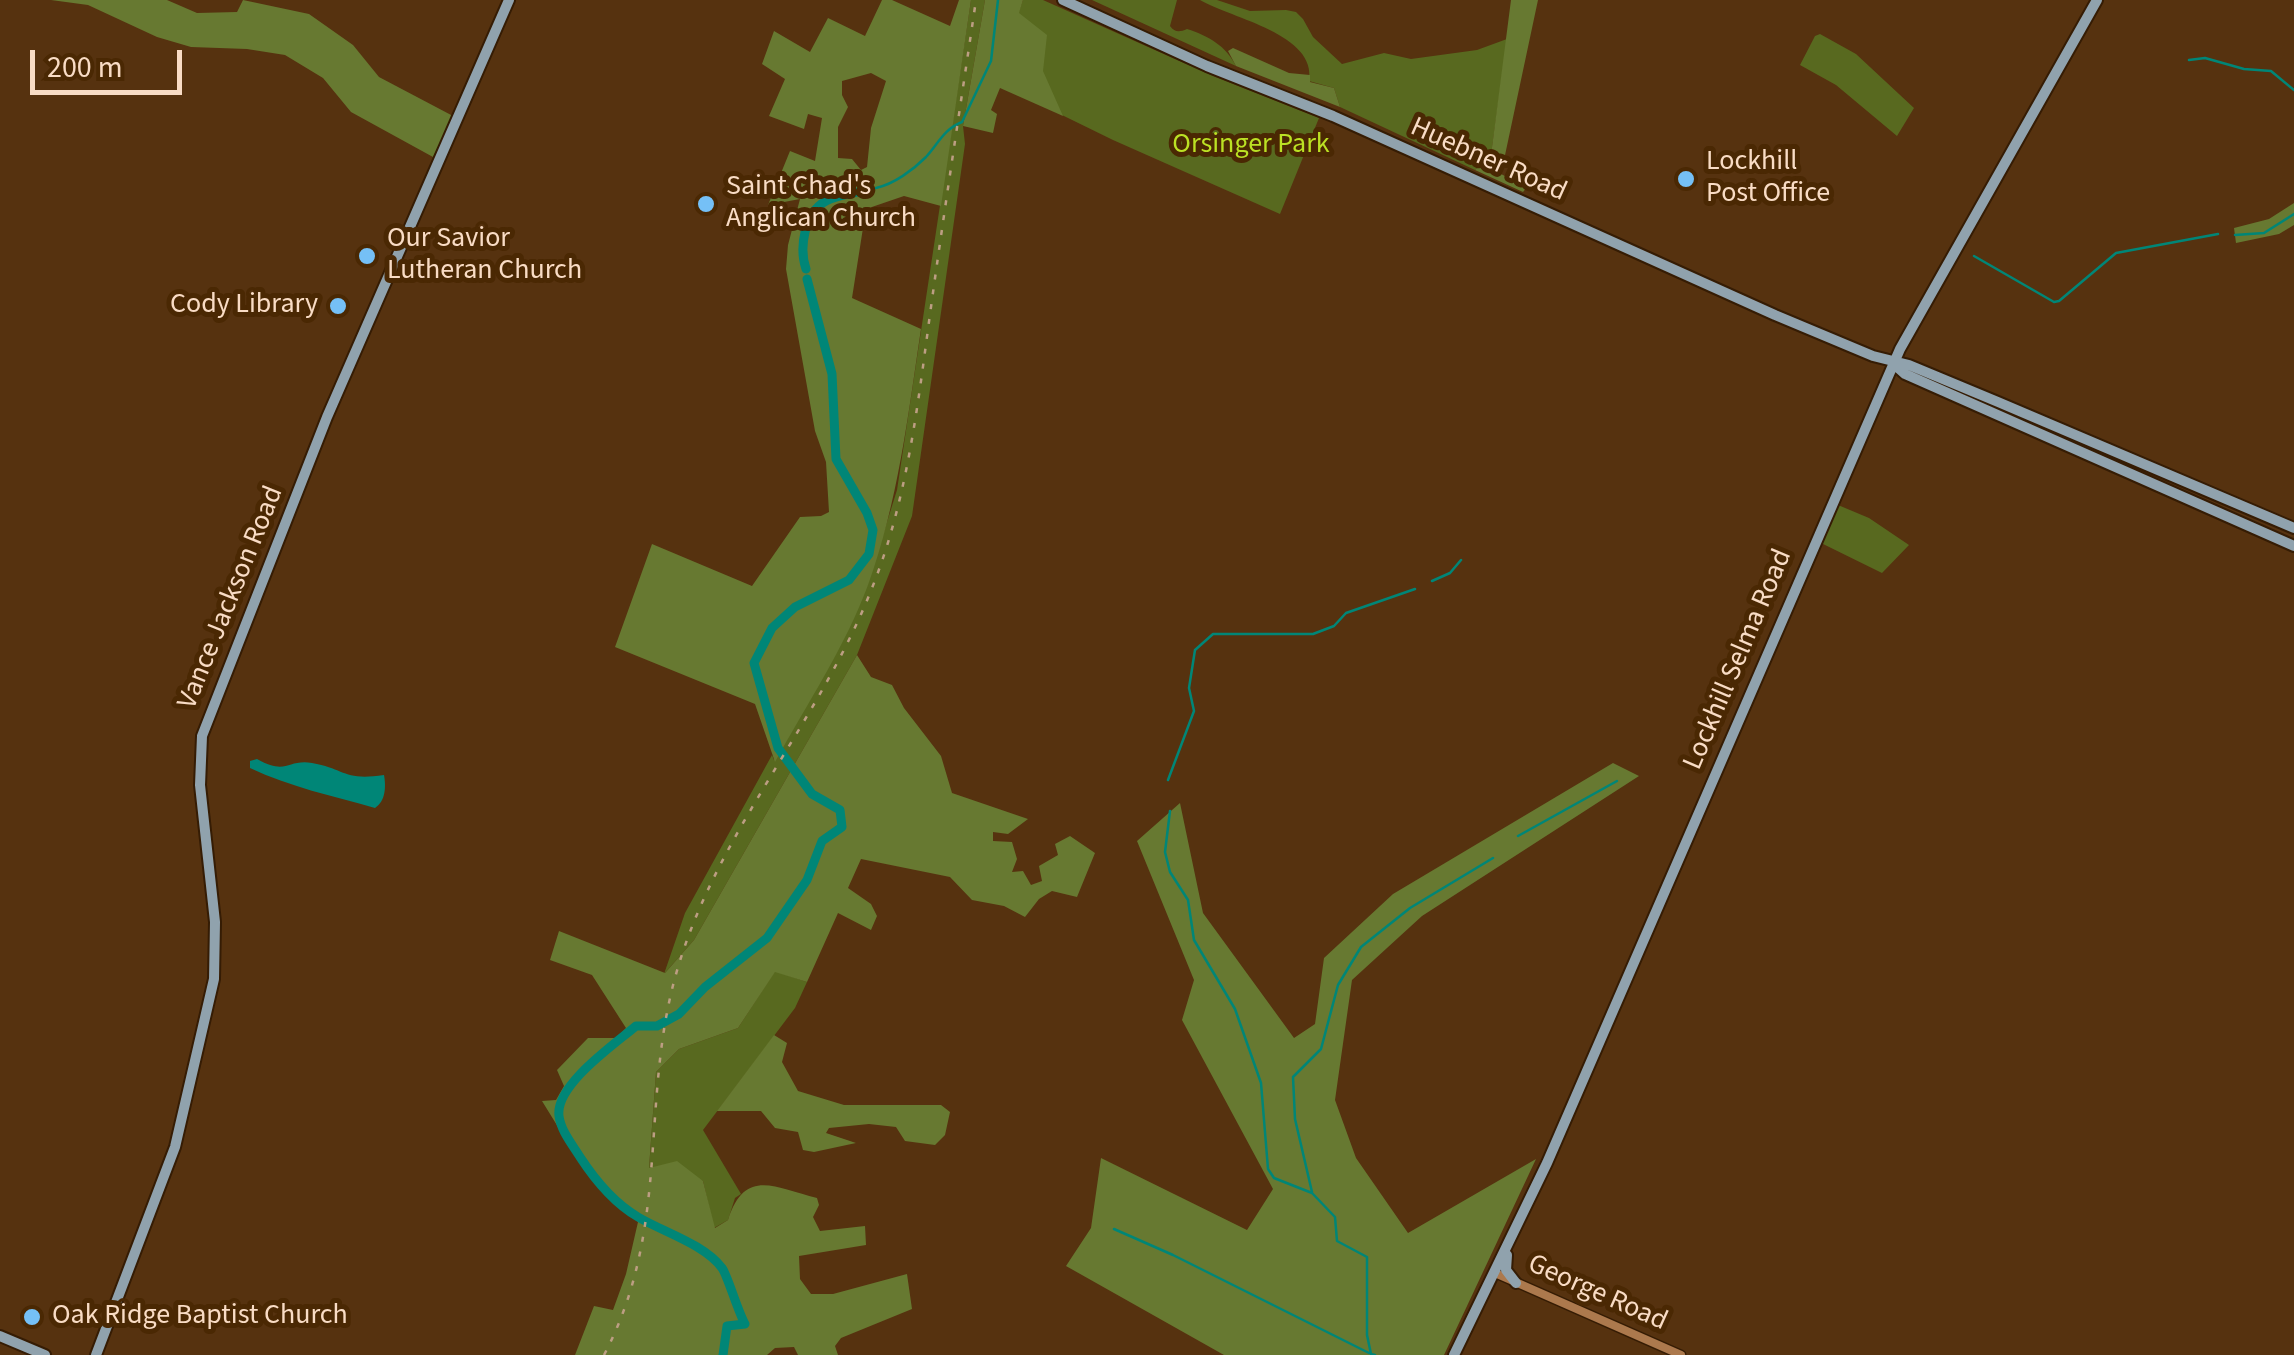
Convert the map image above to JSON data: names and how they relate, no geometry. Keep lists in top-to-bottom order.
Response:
{
  "streets": {
    "main road": ["Huebner Road", "Vance Jackson Road", "Lockhill Selma Road"],
    "street": ["George Road"]
  },
  "crossings": [
    ["Huebner Road", "Lockhill Selma Road"],
    ["Lockhill Selma Road", "George Road"]
  ],
  "parks": ["Orsinger Park"],
  "places": [
    "Lockhill Post Office",
    "Saint Chad's Anglican Church",
    "Our Savior Lutheran Church",
    "Cody Library",
    "Oak Ridge Baptist Church"
  ],
  "scale_bar": "200 m"
}
